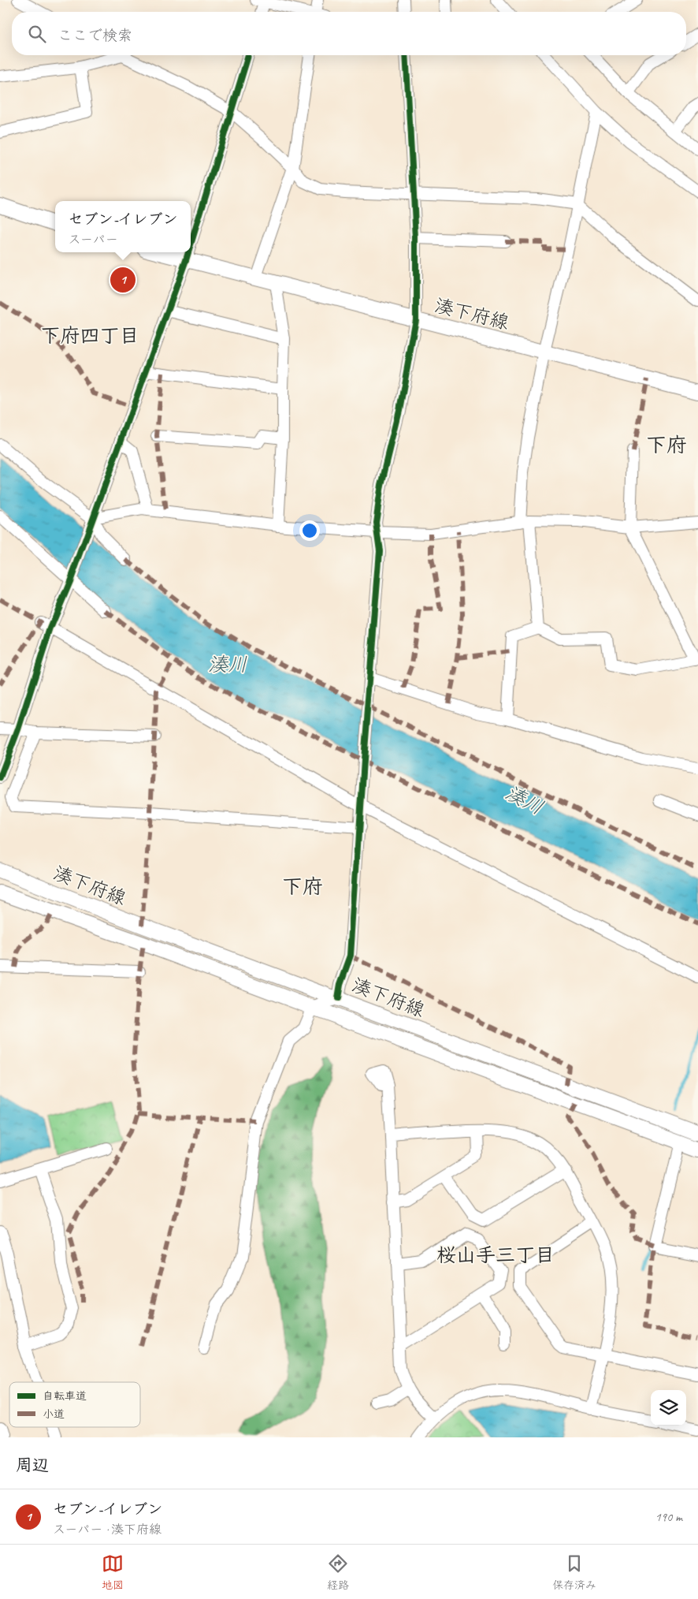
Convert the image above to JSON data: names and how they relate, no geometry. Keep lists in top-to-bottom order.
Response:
{
  "streets": {
    "main road": ["湊下府線"]
  },
  "districts": [
    "下府四丁目",
    "下府",
    "下府",
    "桜山手三丁目"
  ],
  "water": ["湊川"],
  "legend": ["自転車道", "小道"],
  "page": {
    "search": "ここで検索",
    "popup": ["セブン-イレブン", "スーパー"],
    "pins": "1",
    "heading": "周辺",
    "list": [
      {
        "mark": "1",
        "name": "セブン-イレブン",
        "note": "スーパー · 湊下府線",
        "value": "190 m"
      }
    ],
    "nav": ["地図", "経路", "保存済み"]
  }
}
